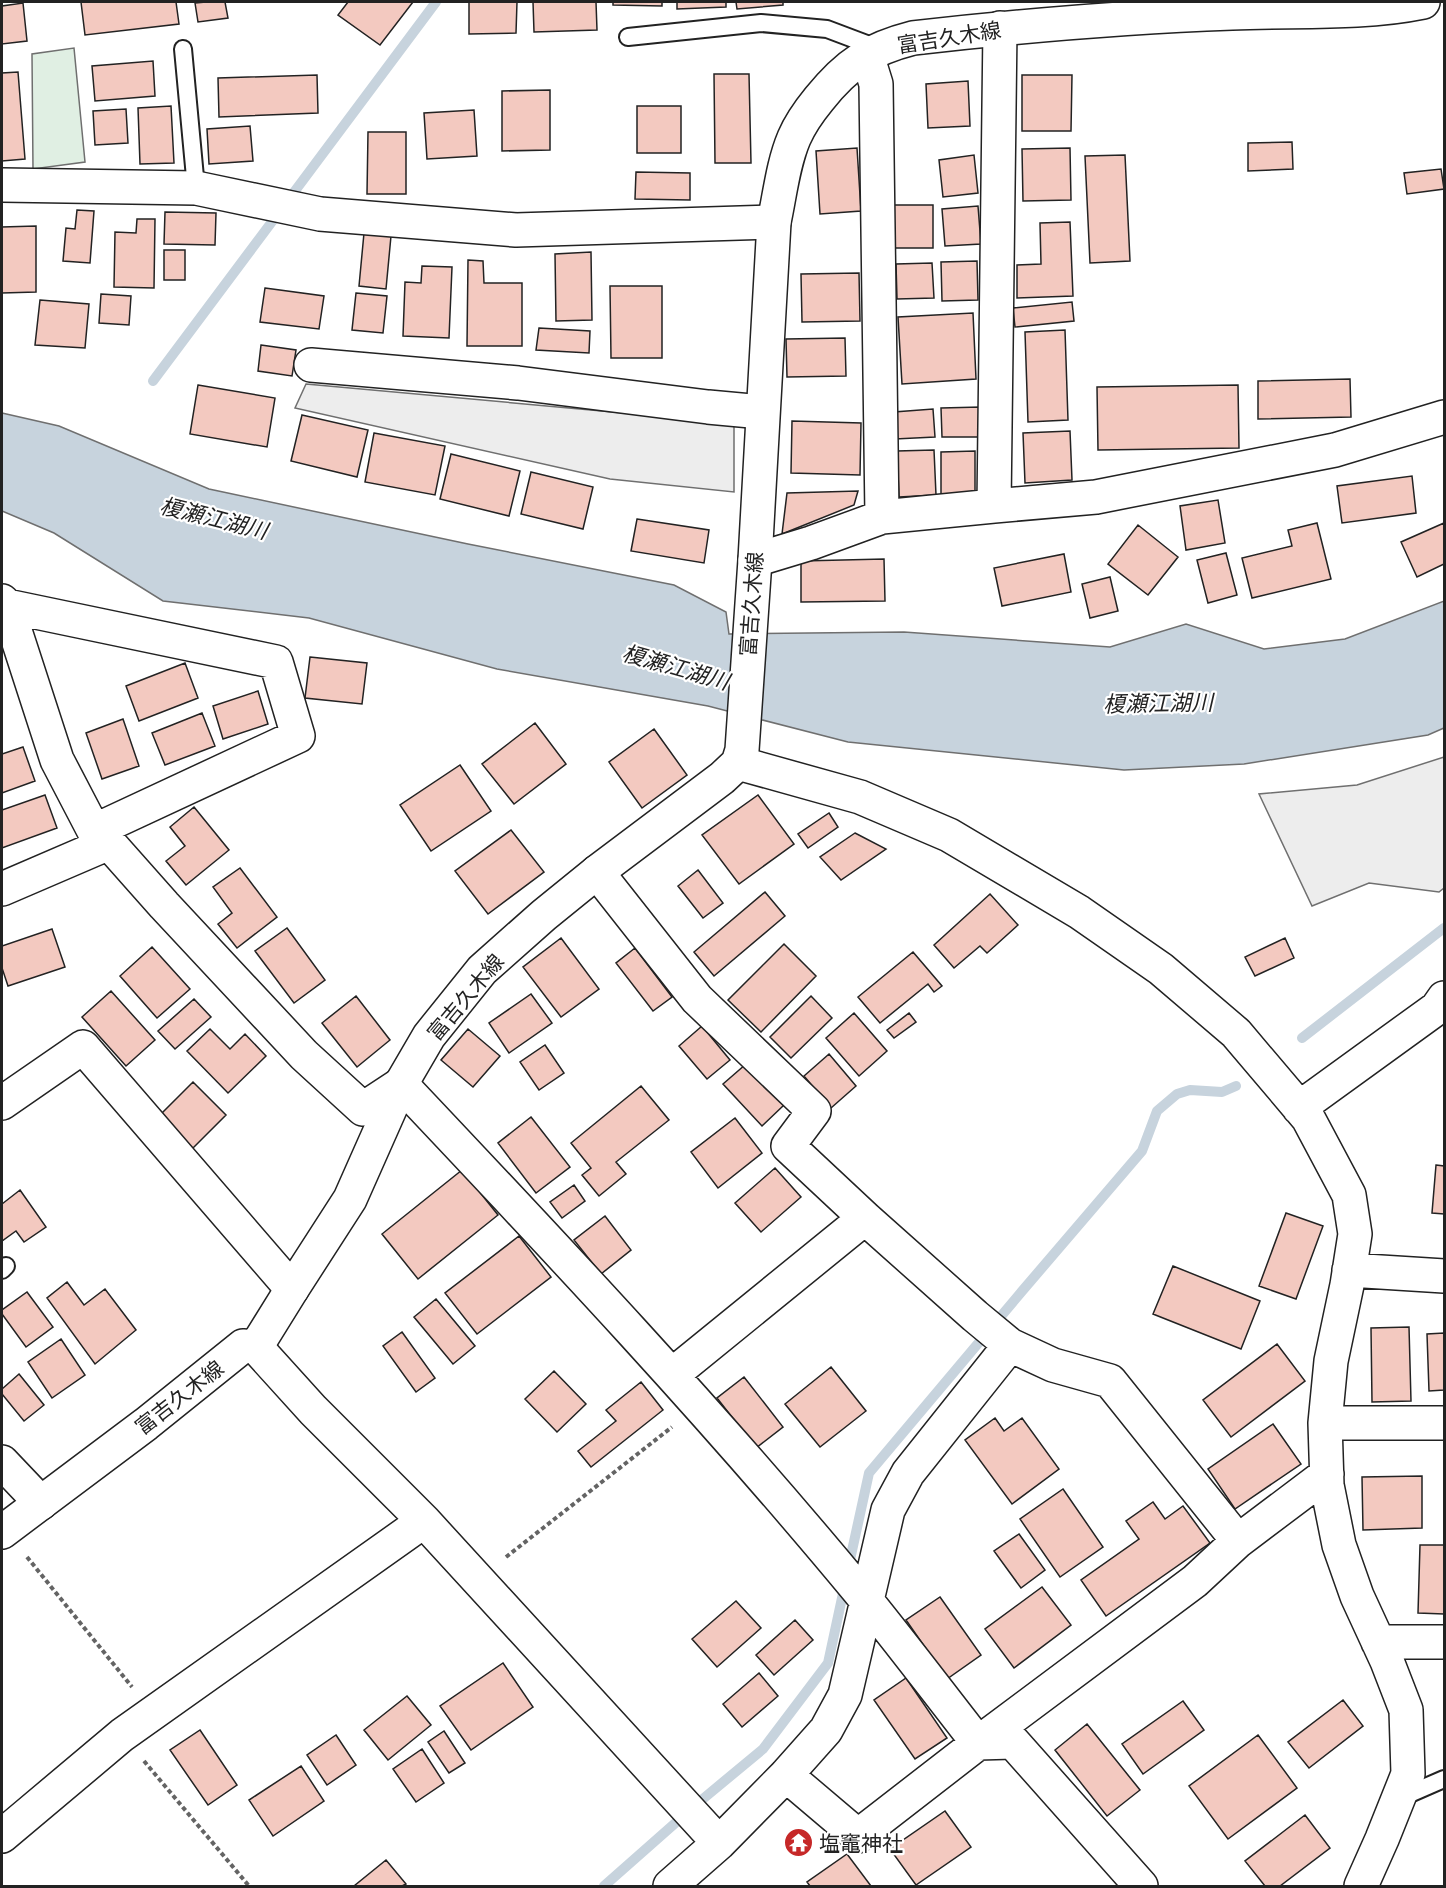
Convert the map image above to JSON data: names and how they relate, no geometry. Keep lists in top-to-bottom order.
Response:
{
  "streets": {
    "street": ["富吉久木線"]
  },
  "water": ["榎瀬江湖川"],
  "places": {
    "temple": ["塩竈神社"]
  }
}
